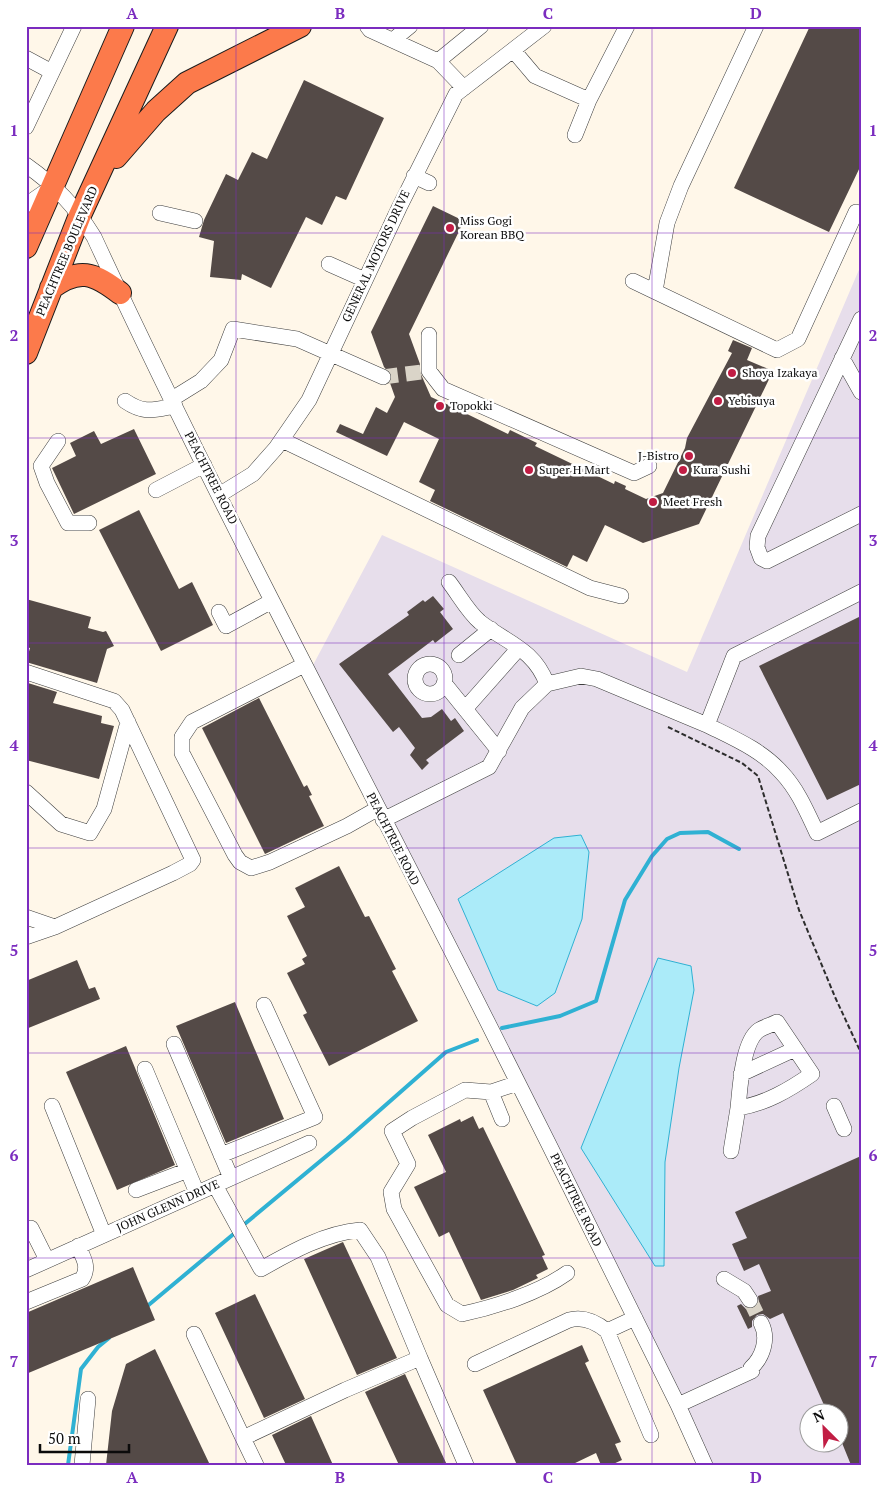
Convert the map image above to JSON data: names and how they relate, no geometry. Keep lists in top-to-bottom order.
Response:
{
  "streets": {
    "highway": ["PEACHTREE BOULEVARD"],
    "street": ["GENERAL MOTORS DRIVE", "PEACHTREE ROAD", "JOHN GLENN DRIVE"]
  },
  "crossings": [
    ["PEACHTREE BOULEVARD", "PEACHTREE ROAD"],
    ["GENERAL MOTORS DRIVE", "PEACHTREE ROAD"]
  ],
  "places": [
    "Miss Gogi Korean BBQ",
    "Shoya Izakaya",
    "Yebisuya",
    "Topokki",
    "J-Bistro",
    "Super H Mart",
    "Kura Sushi",
    "Meet Fresh"
  ],
  "scale_bar": "50 m",
  "north": "top left",
  "grid": {
    "columns": [
      "A",
      "B",
      "C",
      "D"
    ],
    "rows": [
      "1",
      "2",
      "3",
      "4",
      "5",
      "6",
      "7"
    ]
  }
}
